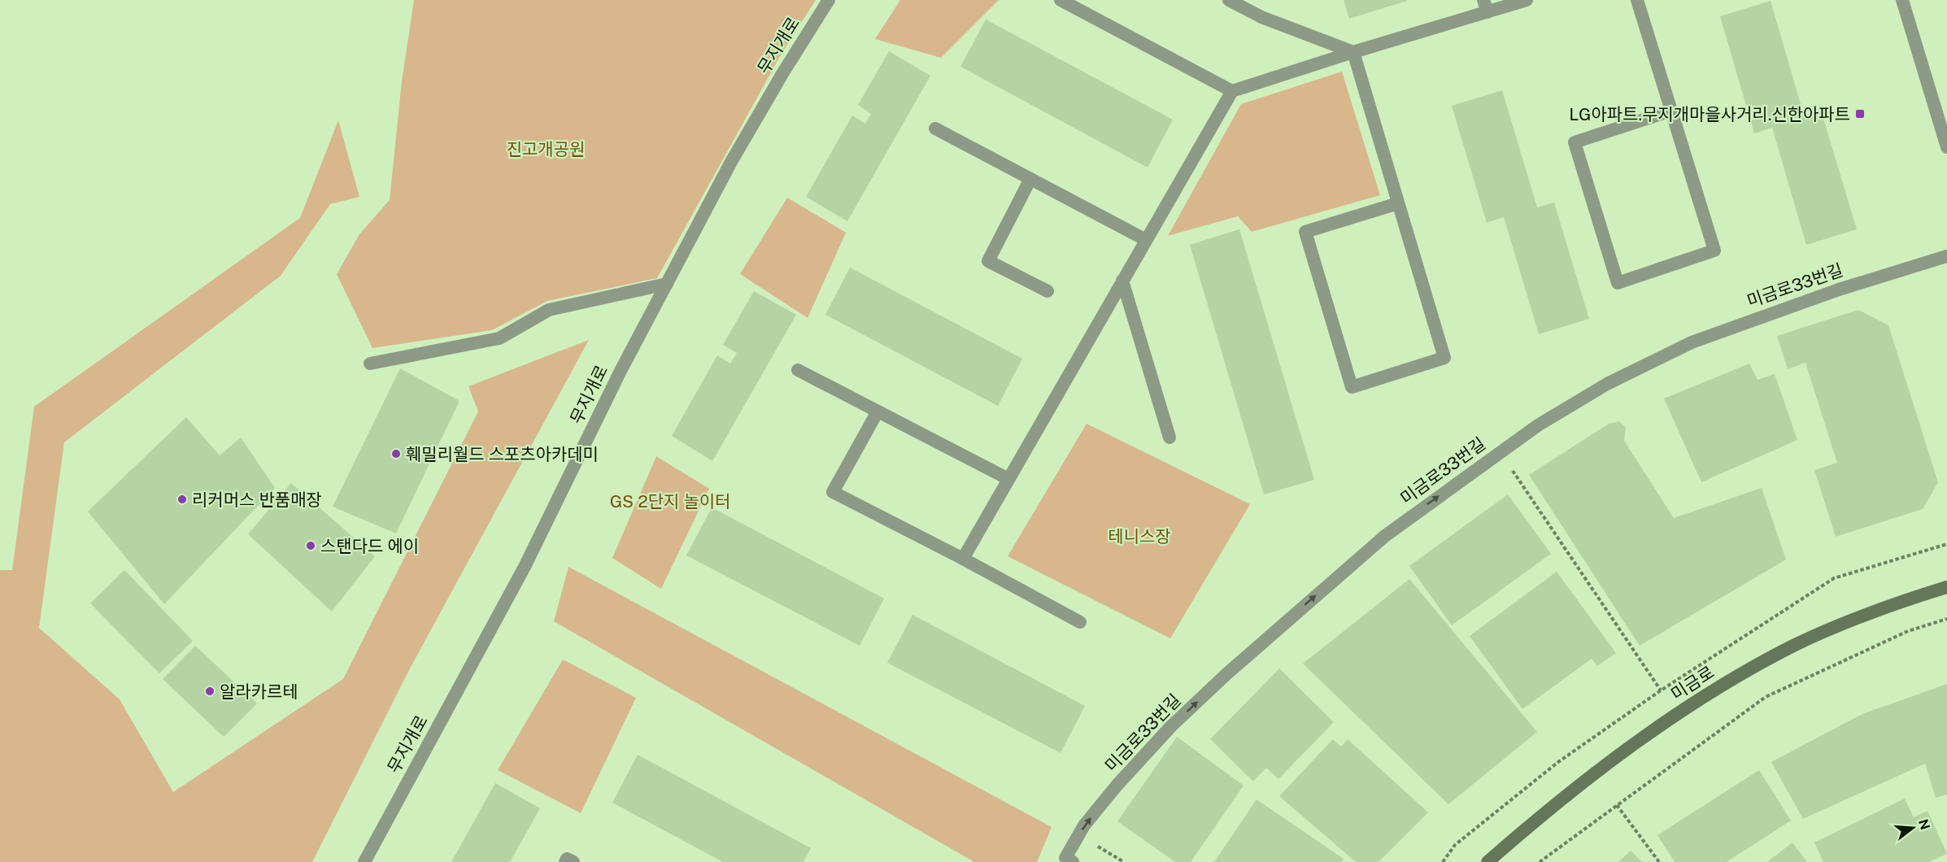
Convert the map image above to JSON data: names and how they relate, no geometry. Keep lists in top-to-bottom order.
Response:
{
  "streets": {
    "main road": ["미금로"],
    "street": ["무지개로", "미금로33번길"]
  },
  "one_way": ["미금로33번길"],
  "parks": ["진고개공원", "GS 2단지 놀이터", "테니스장"],
  "places": {
    "transit": ["LG아파트.무지개마을사거리.신한아파트"],
    "other": [
      "훼밀리월드 스포츠아카데미",
      "리커머스 반품매장",
      "스탠다드 에이",
      "알라카르테"
    ]
  },
  "north": "right"
}
